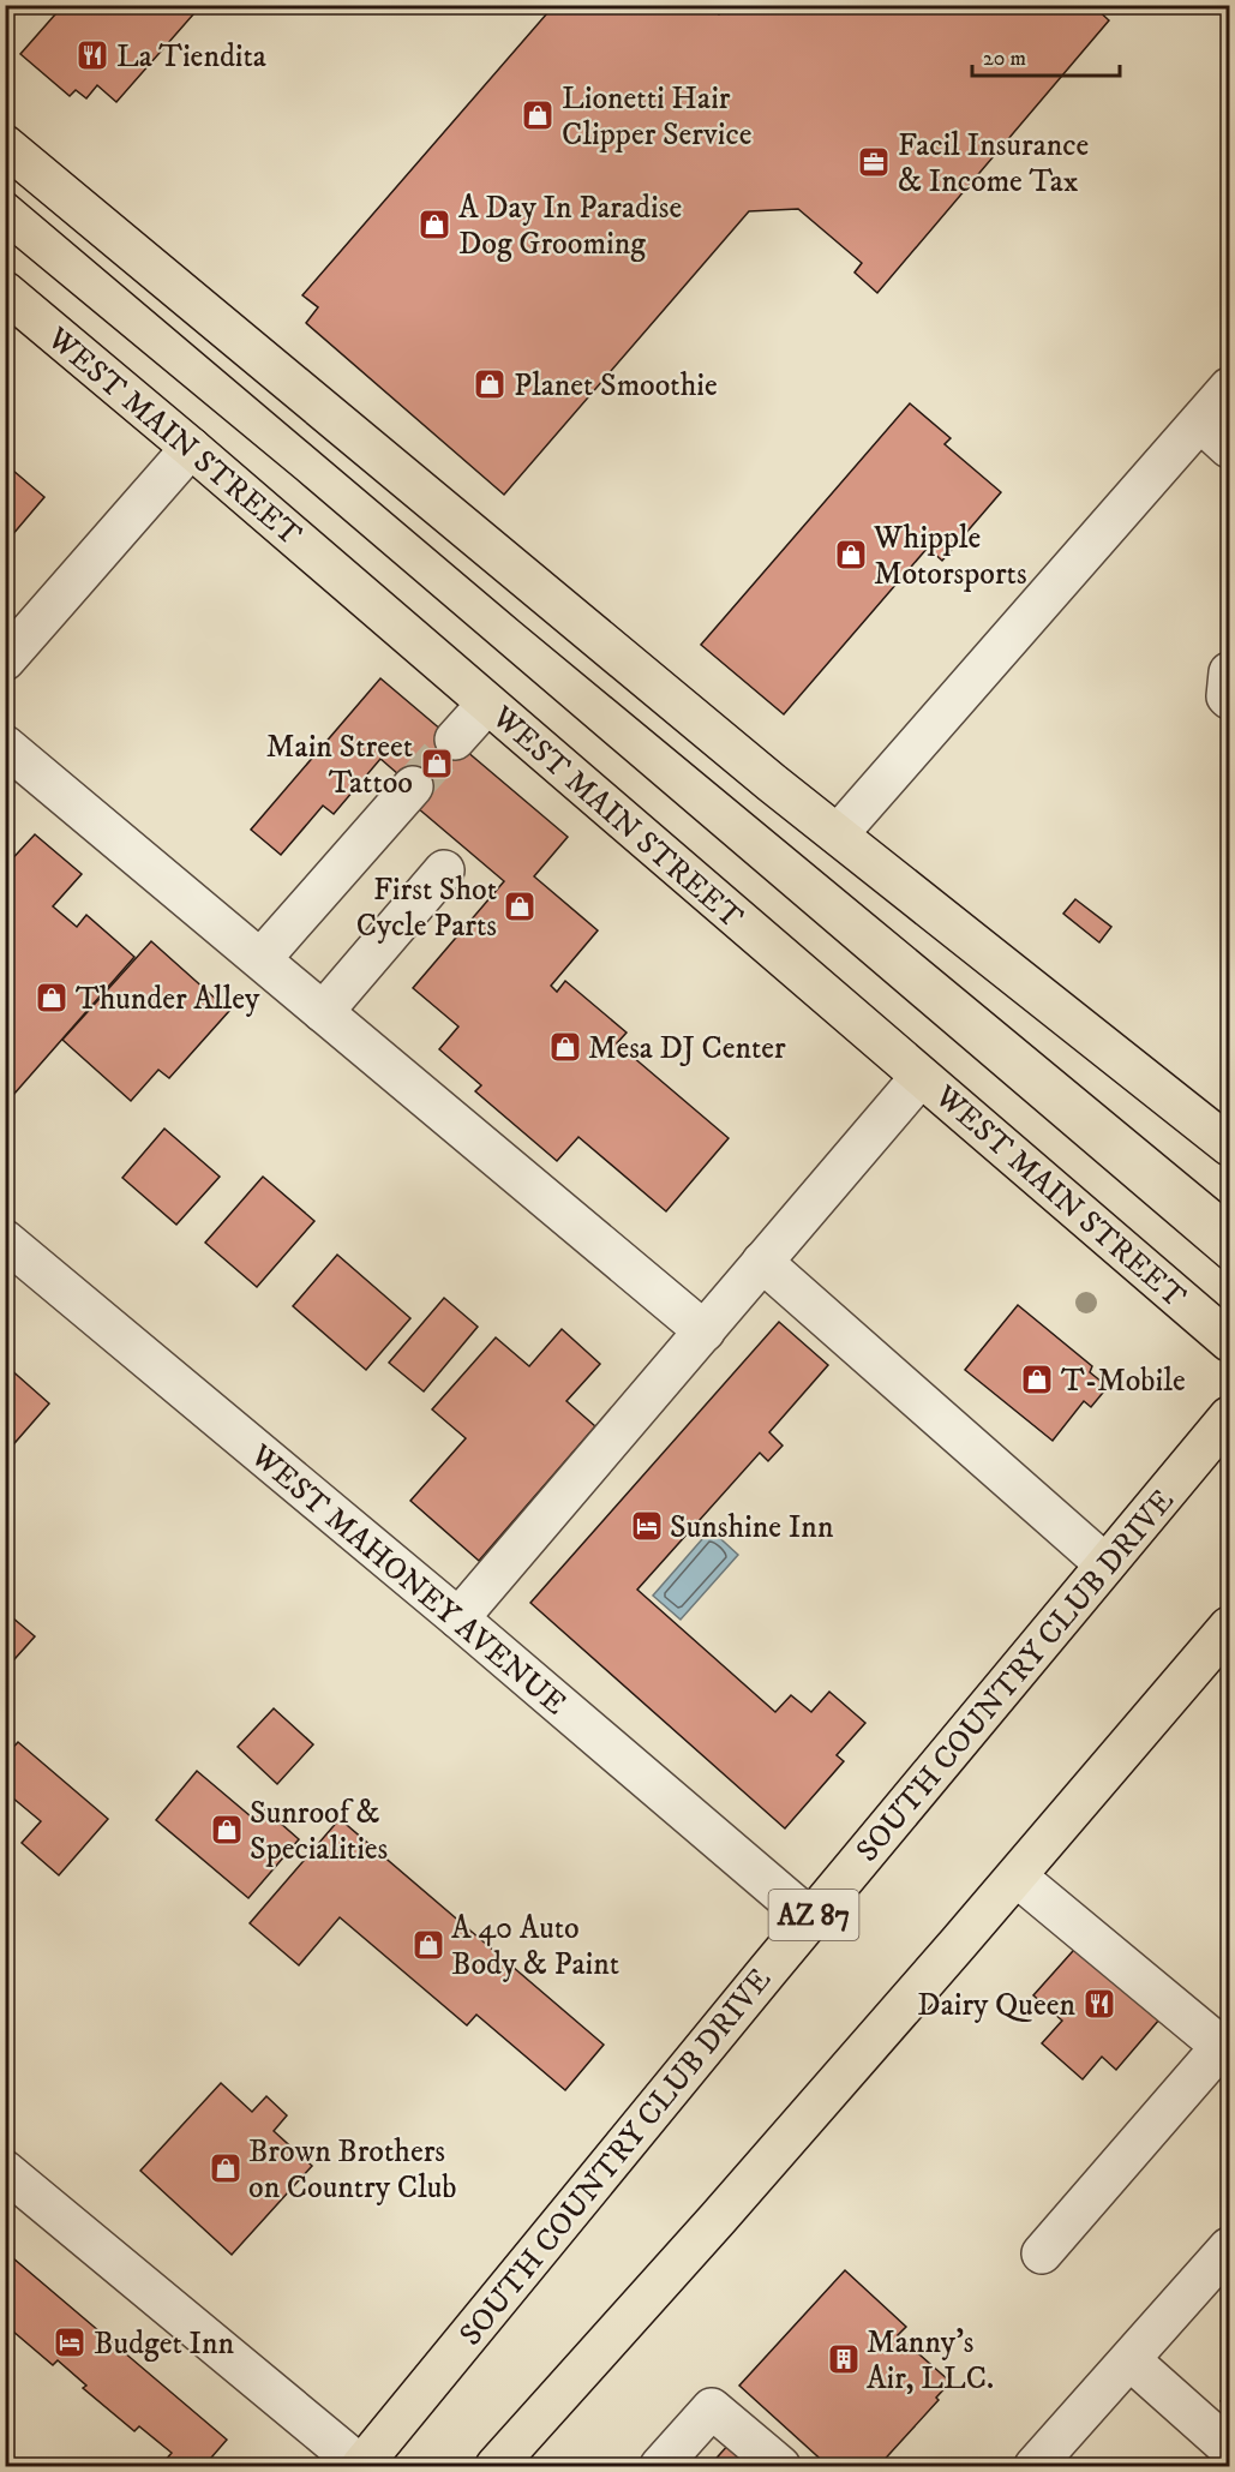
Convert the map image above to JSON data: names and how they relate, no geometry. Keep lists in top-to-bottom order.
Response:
{
  "streets": {
    "main road": ["WEST MAIN STREET", "SOUTH COUNTRY CLUB DRIVE", "AZ 87"],
    "street": ["WEST MAHONEY AVENUE"]
  },
  "crossings": [
    ["WEST MAHONEY AVENUE", "SOUTH COUNTRY CLUB DRIVE"]
  ],
  "places": {
    "restaurant": ["La Tiendita", "Dairy Queen"],
    "shop": [
      "Lionetti Hair Clipper Service",
      "A Day In Paradise Dog Grooming",
      "Planet Smoothie",
      "Whipple Motorsports",
      "Main Street Tattoo",
      "First Shot Cycle Parts",
      "Thunder Alley",
      "Mesa DJ Center",
      "T-Mobile",
      "Sunroof & Specialities",
      "A 40 Auto Body & Paint",
      "Brown Brothers on Country Club"
    ],
    "office": ["Facil Insurance & Income Tax"],
    "hotel": ["Sunshine Inn", "Budget Inn"],
    "building": ["Manny's Air, LLC."]
  },
  "scale_bar": "20 m"
}
